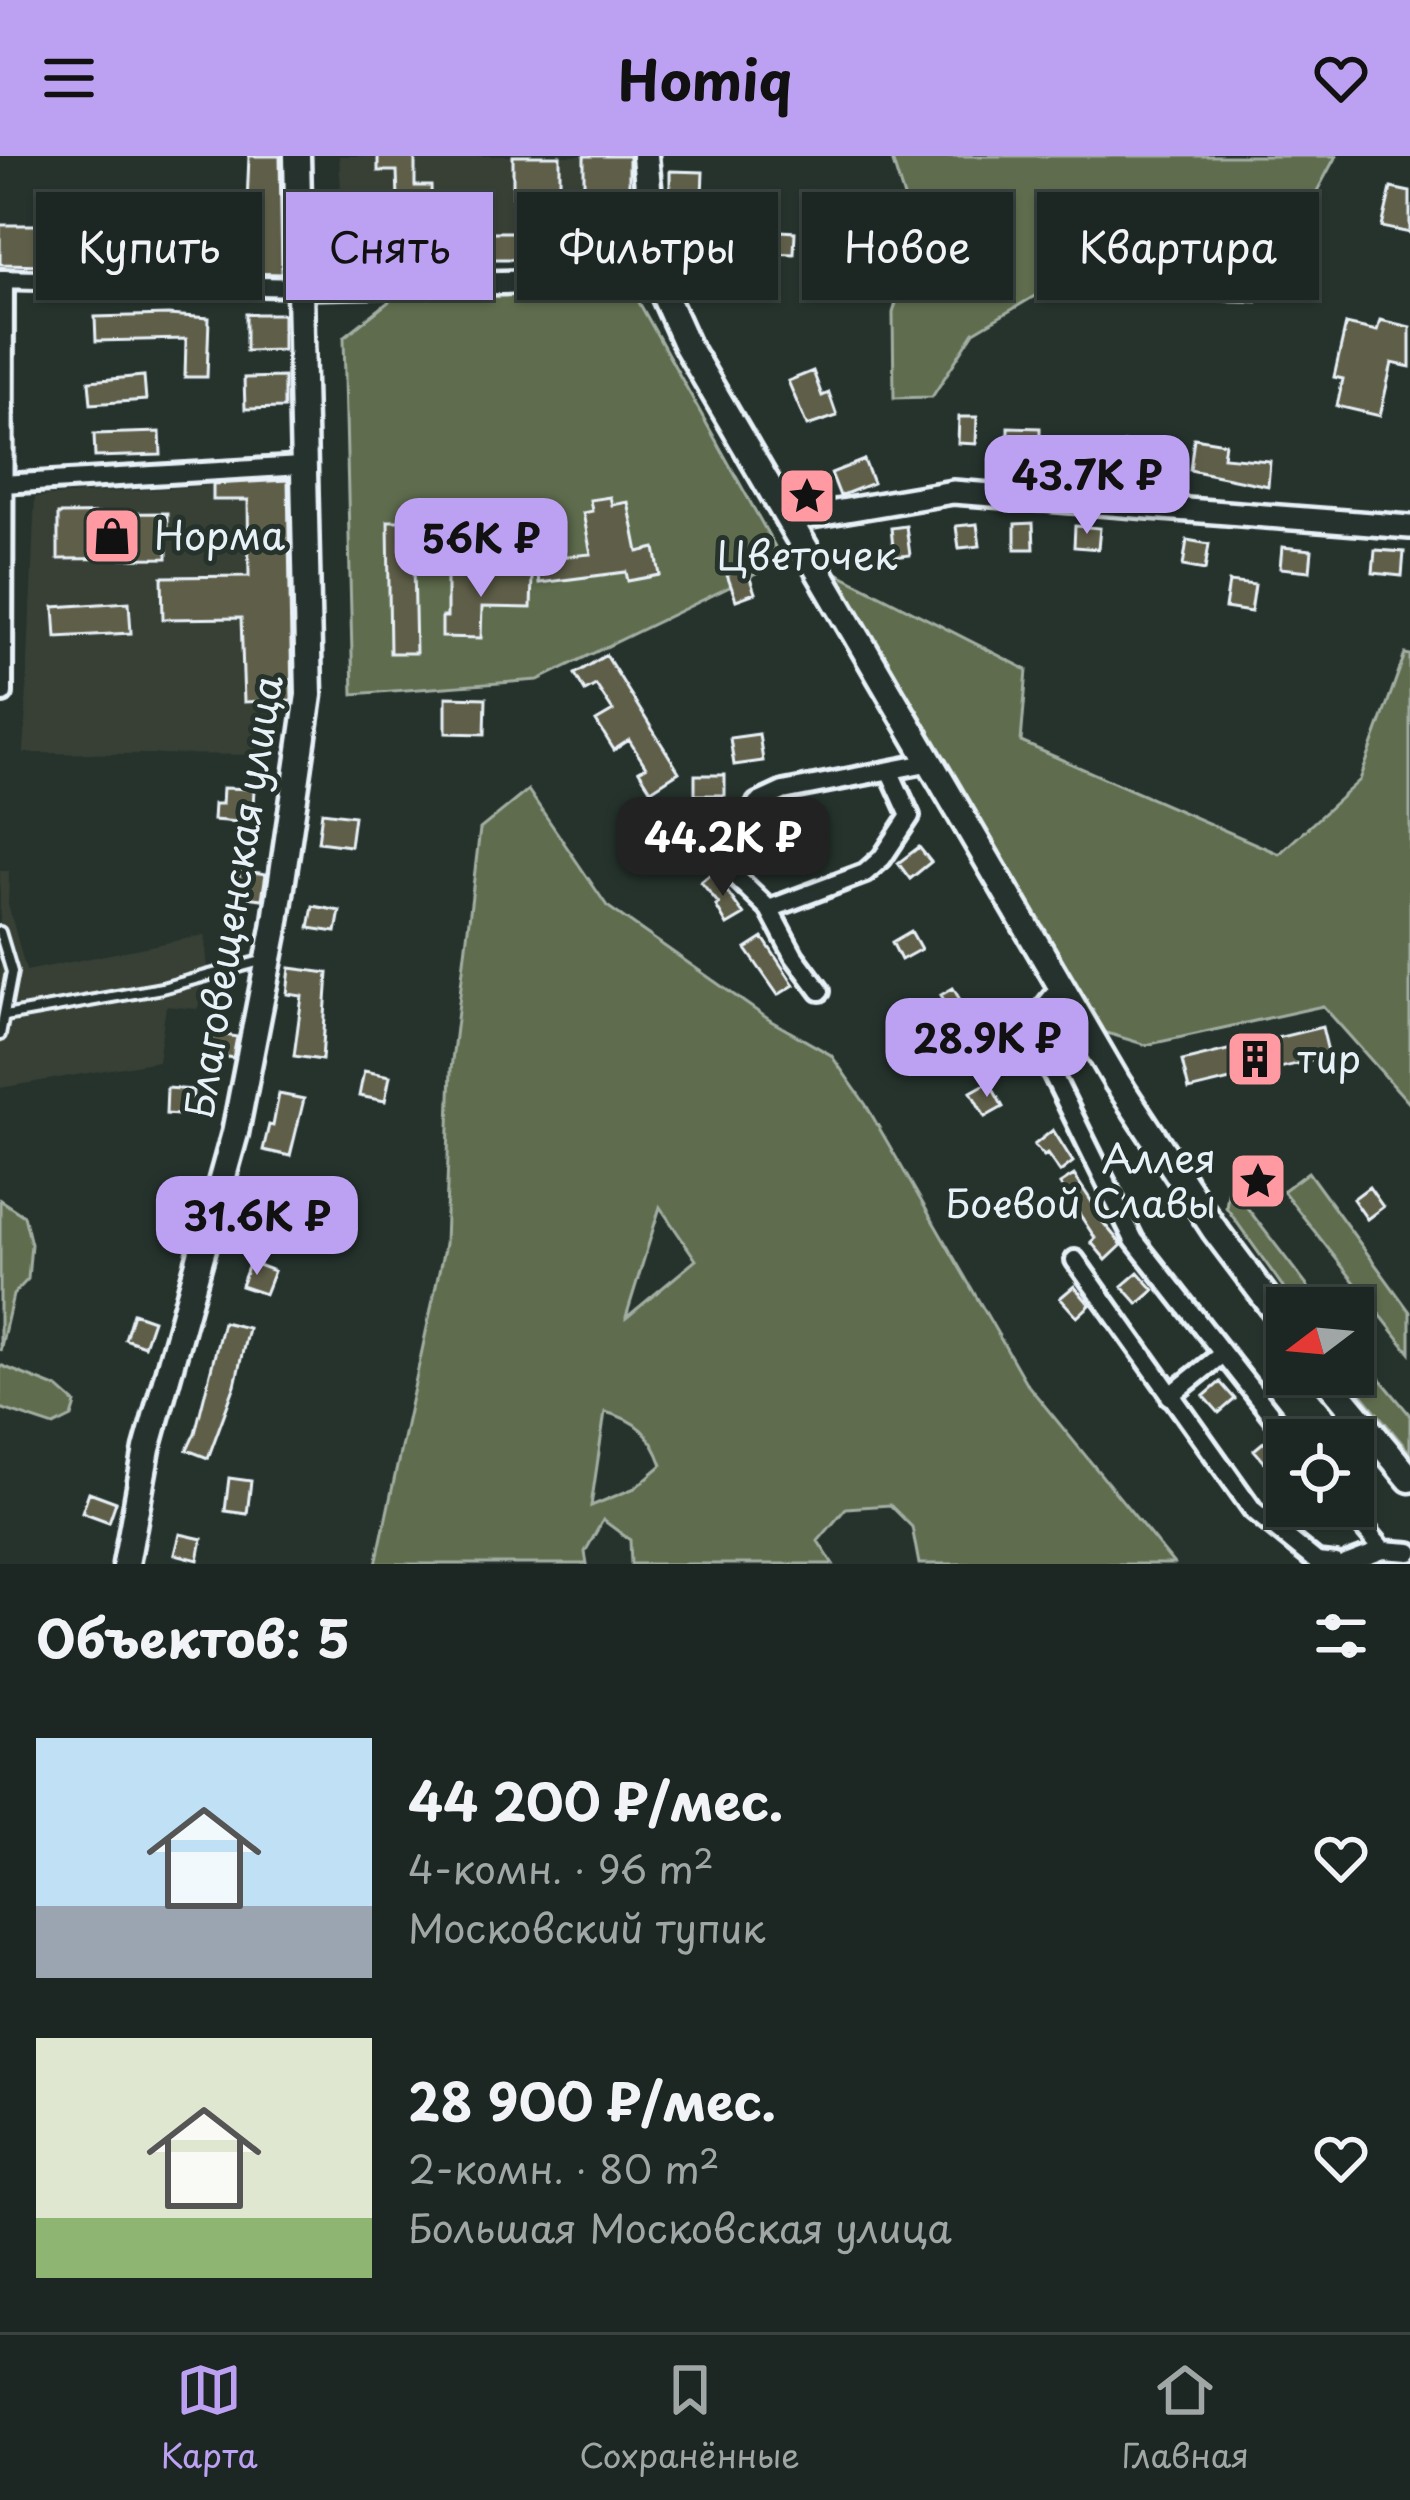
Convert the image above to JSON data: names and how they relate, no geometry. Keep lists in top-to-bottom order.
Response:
{
  "streets": {
    "main road": ["Благовещенская улица"]
  },
  "places": {
    "place": ["Цветочек", "Аллея Боевой Славы"],
    "shop": ["Норма"],
    "building": ["тир"]
  },
  "north": "left",
  "page": {
    "header": "Homiq",
    "chip": [
      "Купить",
      "Снять",
      "Фильтры",
      "Новое",
      "Квартира"
    ],
    "price": [
      "43.7K ₽",
      "56K ₽",
      "44.2K ₽",
      "28.9K ₽",
      "31.6K ₽"
    ],
    "heading": "Объектов: 5",
    "list": [
      {
        "name": "44 200 ₽/мес.",
        "note": "4-комн. · 96 m² · Московский тупик"
      },
      {
        "name": "28 900 ₽/мес.",
        "note": "2-комн. · 80 m² · Большая Московская улица"
      }
    ],
    "tabs": ["Карта", "Сохранённые", "Главная"]
  }
}
